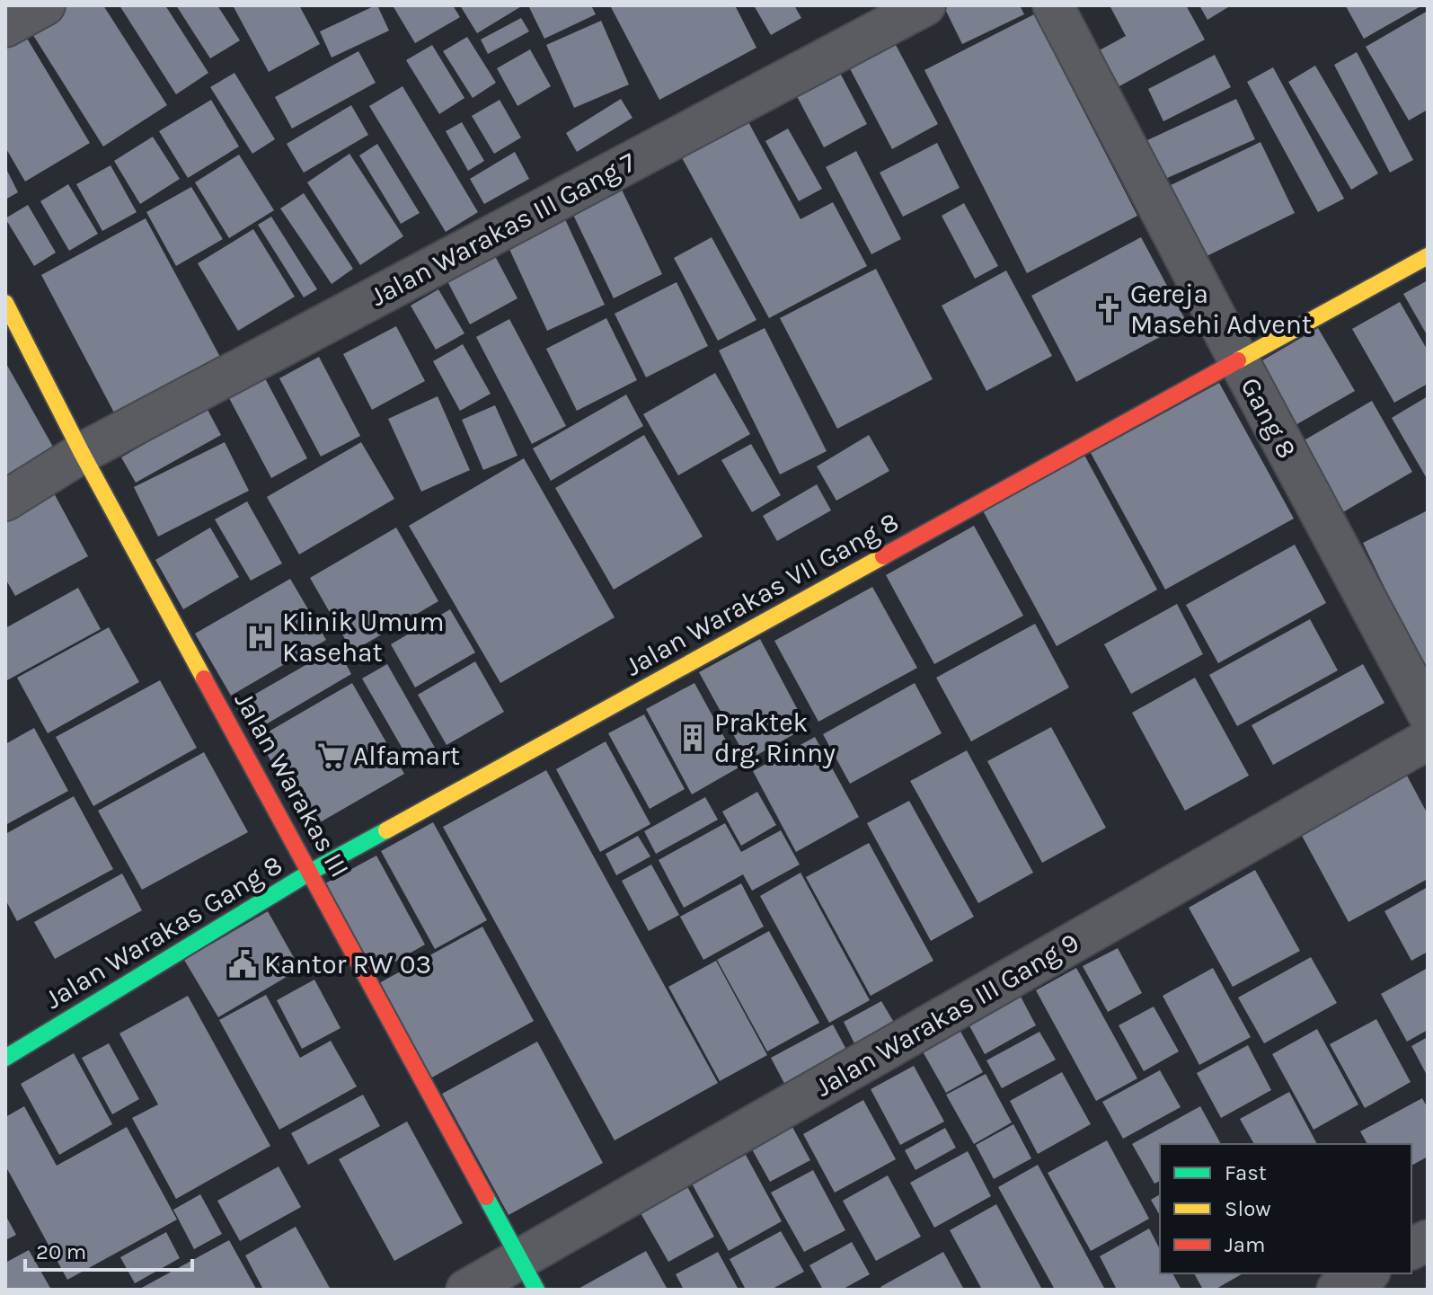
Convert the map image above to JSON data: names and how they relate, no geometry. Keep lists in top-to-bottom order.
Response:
{
  "streets": {
    "street": [
      "Jalan Warakas III Gang 7",
      "Gang 8",
      "Jalan Warakas VII Gang 8",
      "Jalan Warakas III",
      "Jalan Warakas Gang 8",
      "Jalan Warakas III Gang 9"
    ]
  },
  "crossings": [
    ["Jalan Warakas III Gang 7", "Jalan Warakas III"],
    ["Gang 8", "Jalan Warakas VII Gang 8"],
    ["Jalan Warakas VII Gang 8", "Jalan Warakas III"],
    ["Jalan Warakas VII Gang 8", "Jalan Warakas Gang 8"],
    ["Jalan Warakas III", "Jalan Warakas Gang 8"],
    ["Jalan Warakas III", "Jalan Warakas III Gang 9"]
  ],
  "places": {
    "church": ["Gereja Masehi Advent"],
    "hospital": ["Klinik Umum Kasehat"],
    "building": ["Praktek drg. Rinny"],
    "supermarket": ["Alfamart"],
    "public building": ["Kantor RW 03"]
  },
  "legend": ["Fast", "Slow", "Jam"],
  "scale_bar": "20 m"
}
